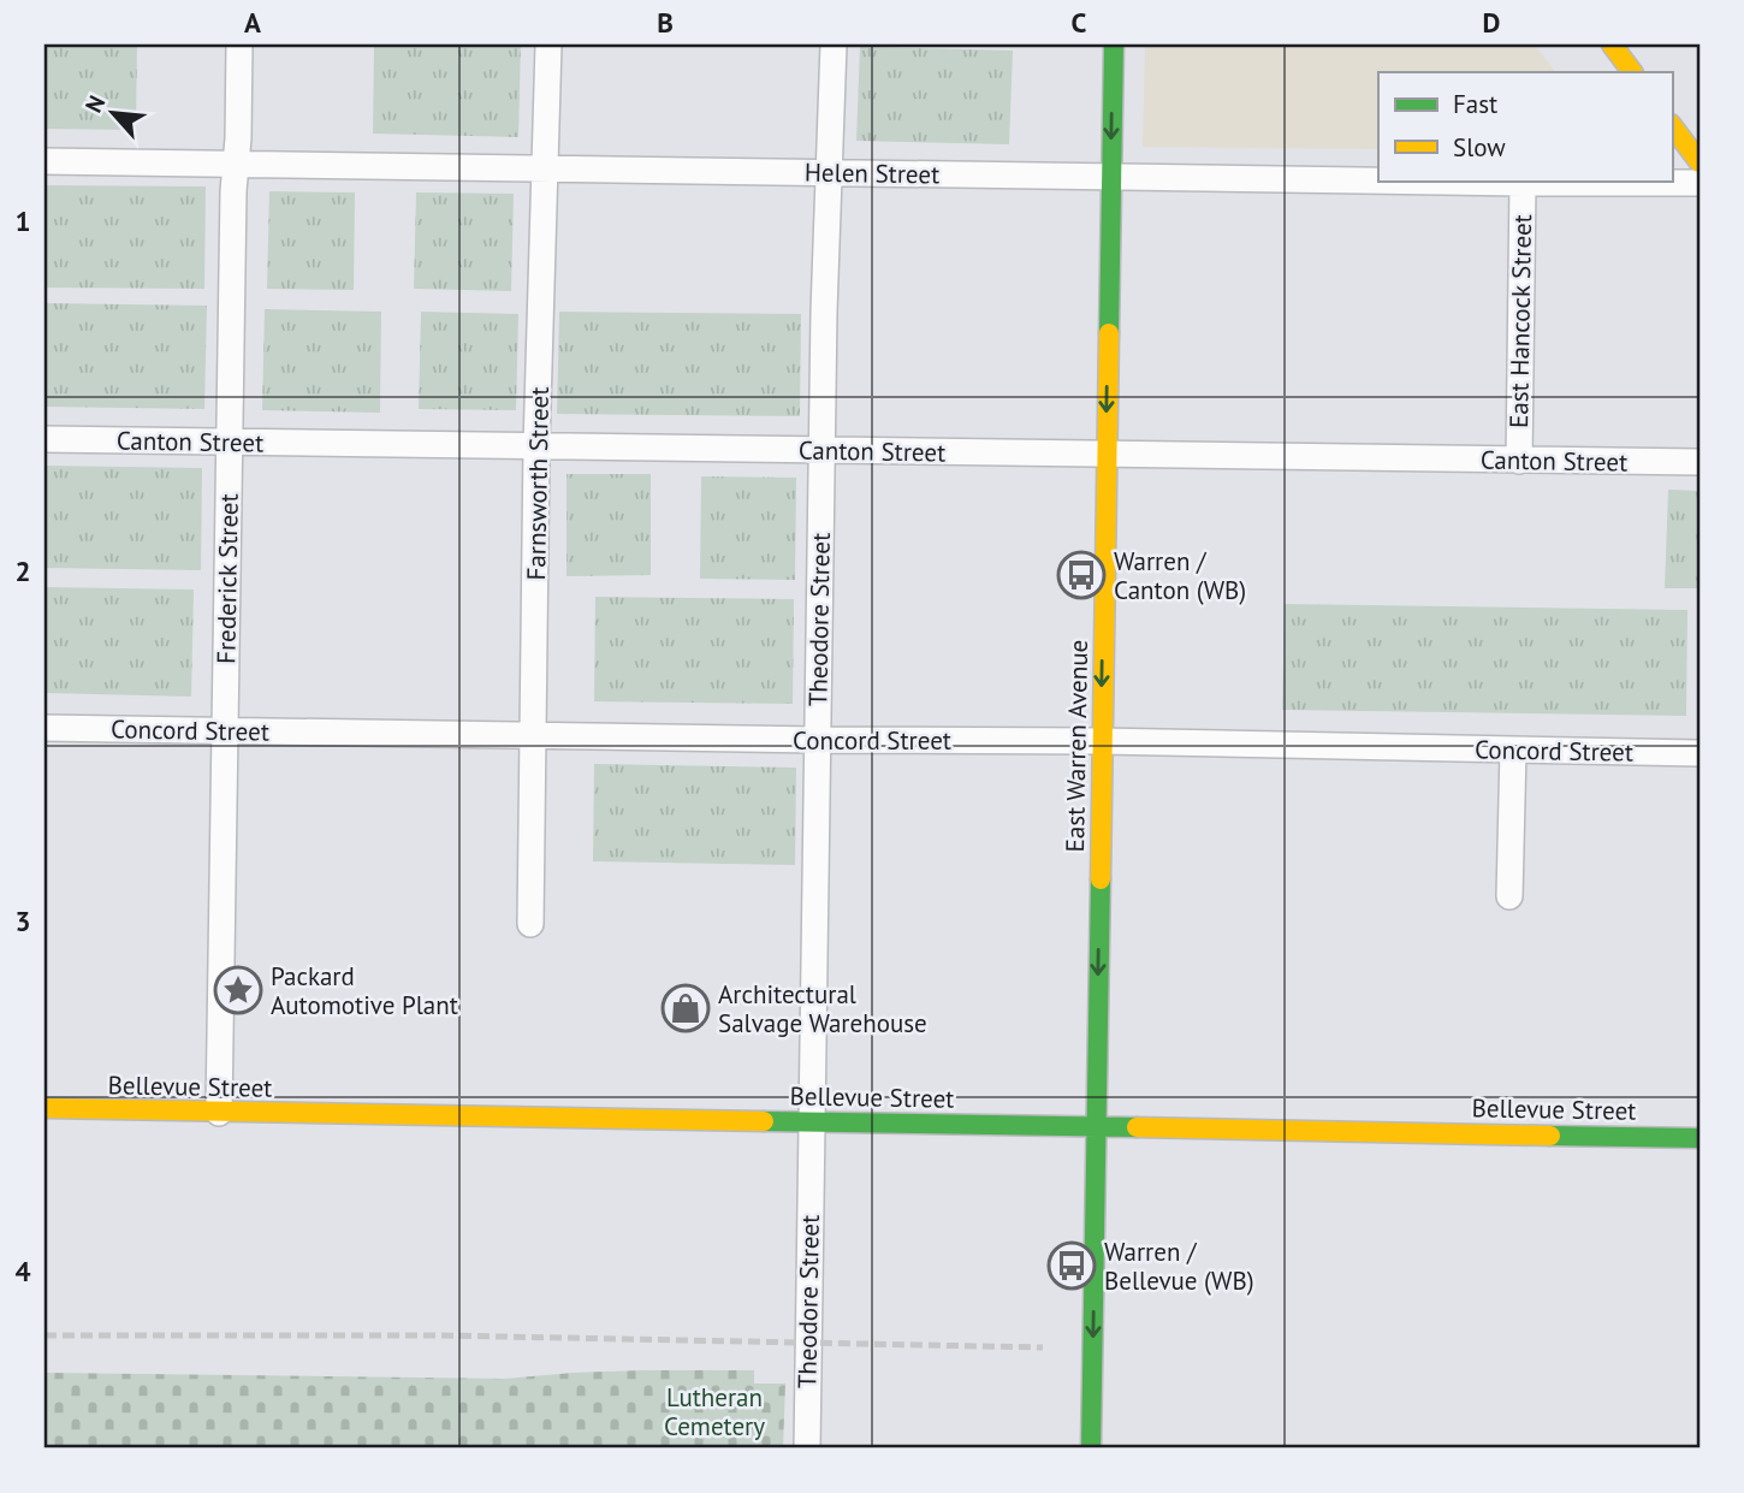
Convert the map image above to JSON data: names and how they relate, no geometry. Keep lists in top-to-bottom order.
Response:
{
  "streets": {
    "street": [
      "Helen Street",
      "East Hancock Street",
      "Canton Street",
      "Farnsworth Street",
      "Frederick Street",
      "Theodore Street",
      "Concord Street",
      "East Warren Avenue",
      "Bellevue Street"
    ]
  },
  "crossings": [
    ["Helen Street", "East Hancock Street"],
    ["Helen Street", "Farnsworth Street"],
    ["Helen Street", "Frederick Street"],
    ["Helen Street", "Theodore Street"],
    ["Helen Street", "East Warren Avenue"],
    ["East Hancock Street", "Canton Street"],
    ["Canton Street", "Farnsworth Street"],
    ["Canton Street", "Frederick Street"],
    ["Canton Street", "Theodore Street"],
    ["Canton Street", "East Warren Avenue"],
    ["Farnsworth Street", "Concord Street"],
    ["Frederick Street", "Concord Street"],
    ["Frederick Street", "Bellevue Street"],
    ["Theodore Street", "Concord Street"],
    ["Theodore Street", "Bellevue Street"],
    ["Concord Street", "East Warren Avenue"],
    ["East Warren Avenue", "Bellevue Street"]
  ],
  "one_way": ["East Warren Avenue"],
  "parks": ["Lutheran Cemetery"],
  "places": {
    "bus stop": ["Warren / Canton (WB)", "Warren / Bellevue (WB)"],
    "place": ["Packard Automotive Plant"],
    "shop": ["Architectural Salvage Warehouse"]
  },
  "legend": ["Fast", "Slow"],
  "north": "top left",
  "grid": {
    "columns": [
      "A",
      "B",
      "C",
      "D"
    ],
    "rows": [
      "1",
      "2",
      "3",
      "4"
    ]
  }
}
